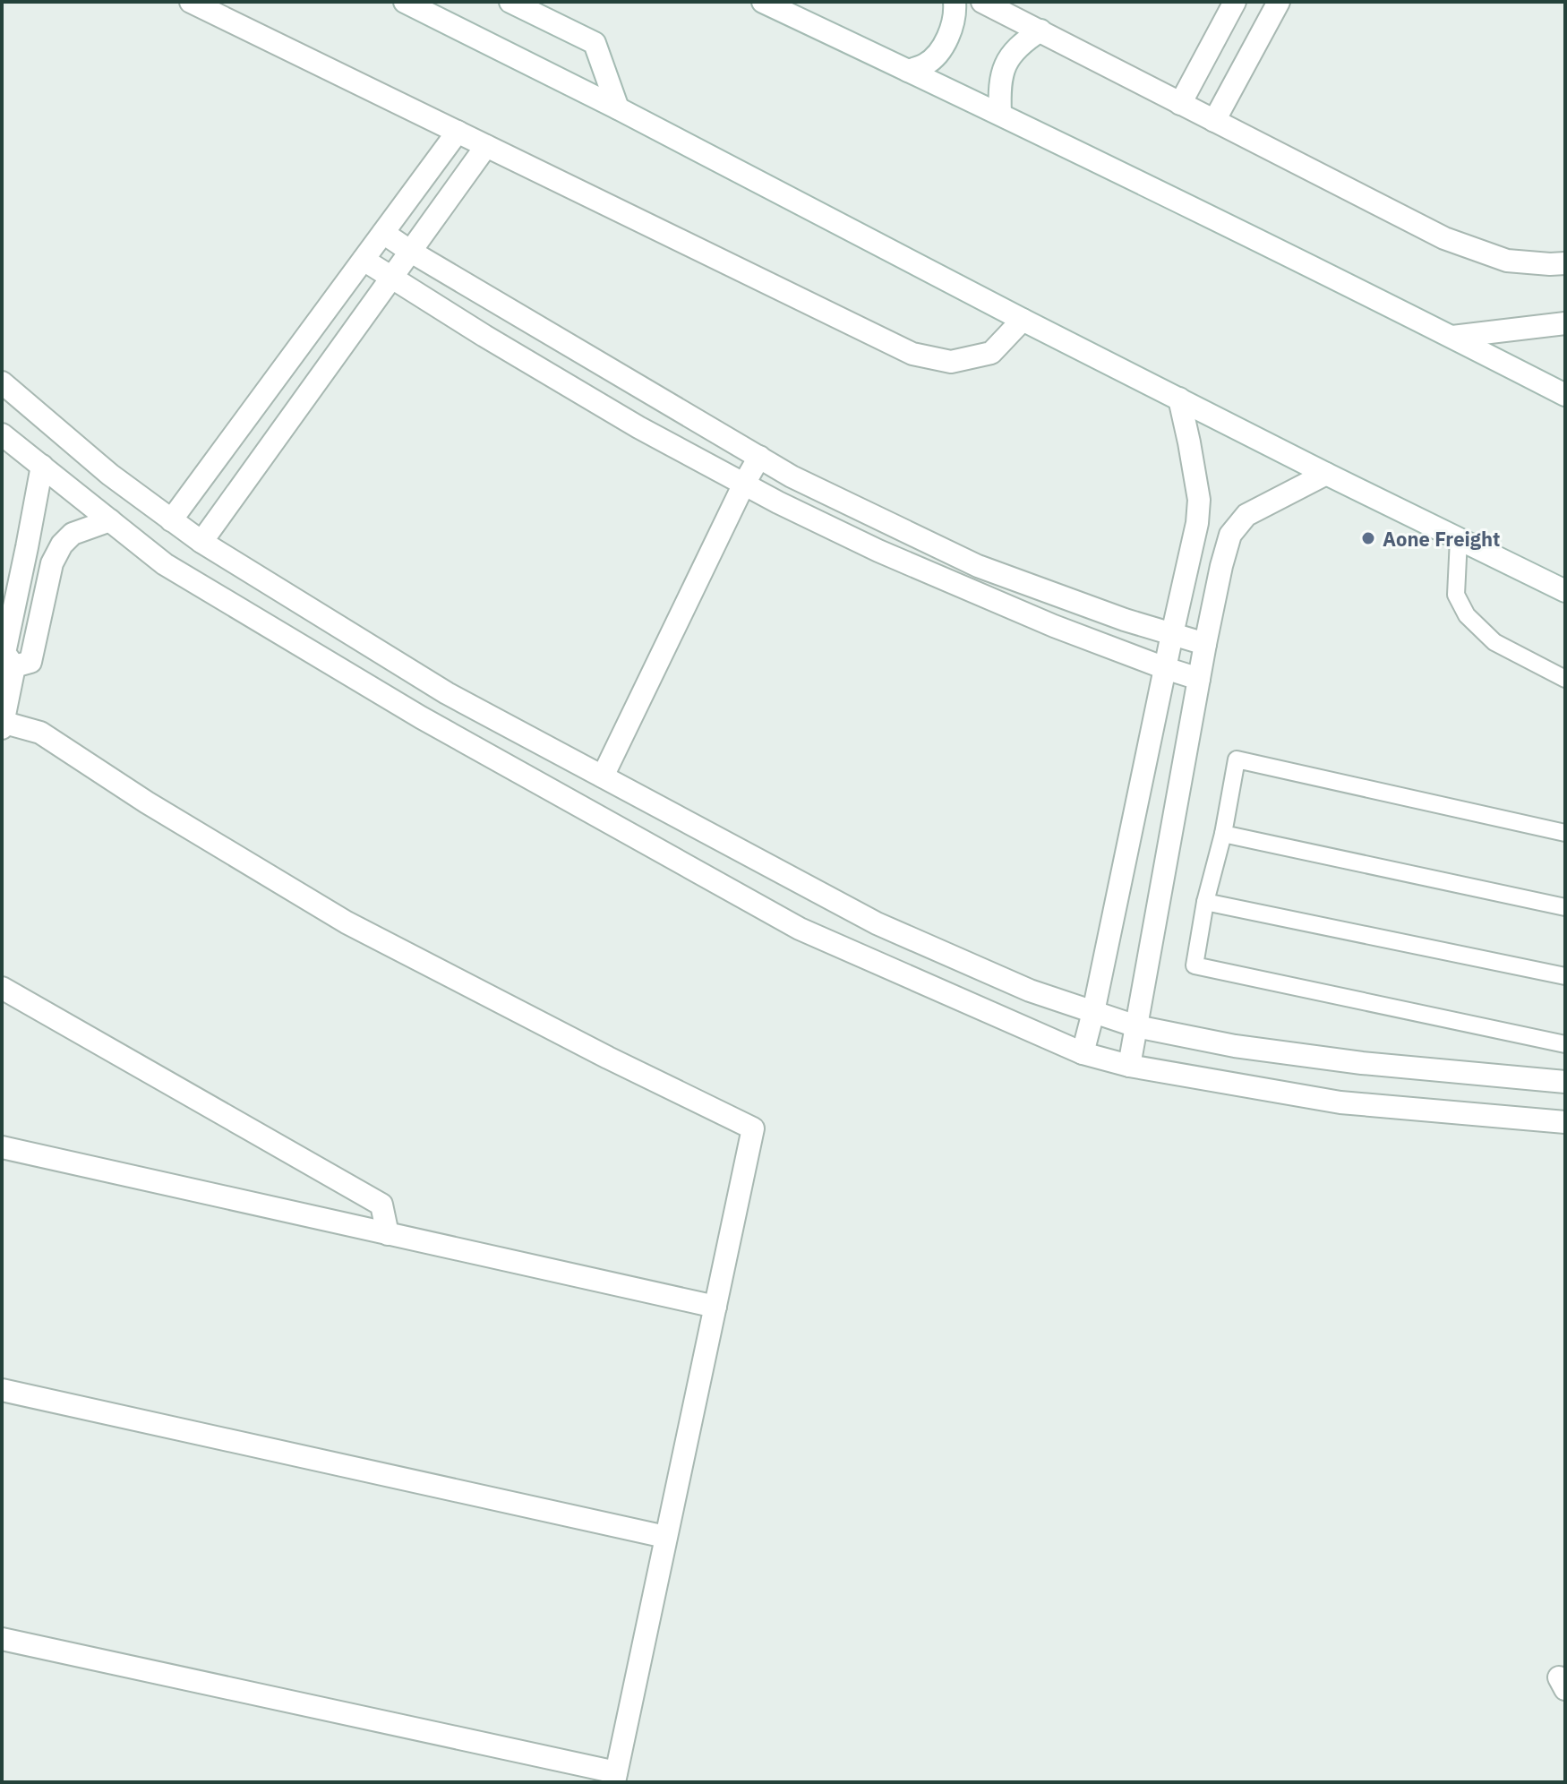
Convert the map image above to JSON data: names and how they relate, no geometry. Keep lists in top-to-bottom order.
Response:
{
  "places": ["Aone Freight"]
}
